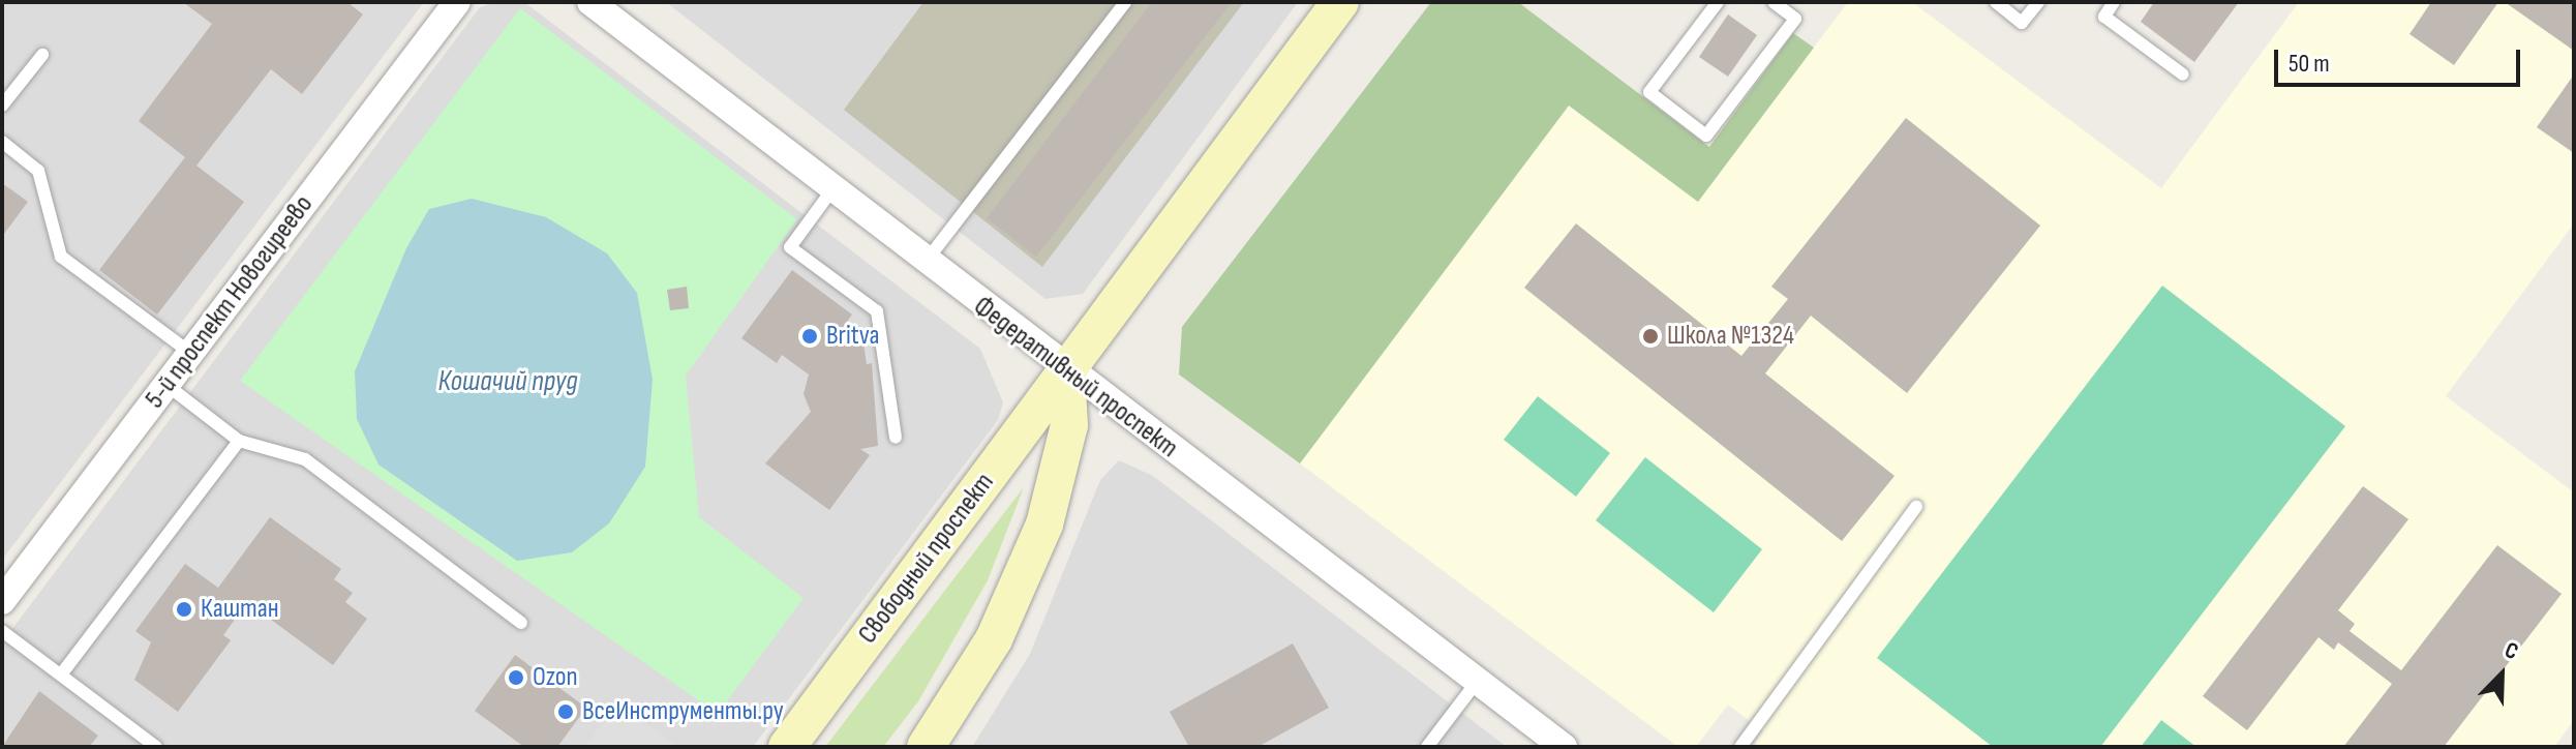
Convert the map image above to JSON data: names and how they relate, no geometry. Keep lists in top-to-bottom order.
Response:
{
  "streets": {
    "main road": ["Свободный проспект"],
    "street": ["5-й проспект Новогиреево", "Федеративный проспект"]
  },
  "crossings": [
    ["Федеративный проспект", "Свободный проспект"]
  ],
  "water": ["Кошачий пруд"],
  "places": [
    "Britva",
    "Школа №1324",
    "Каштан",
    "Ozon",
    "ВсеИнструменты.ру"
  ],
  "scale_bar": "50 m",
  "north": "top right"
}
